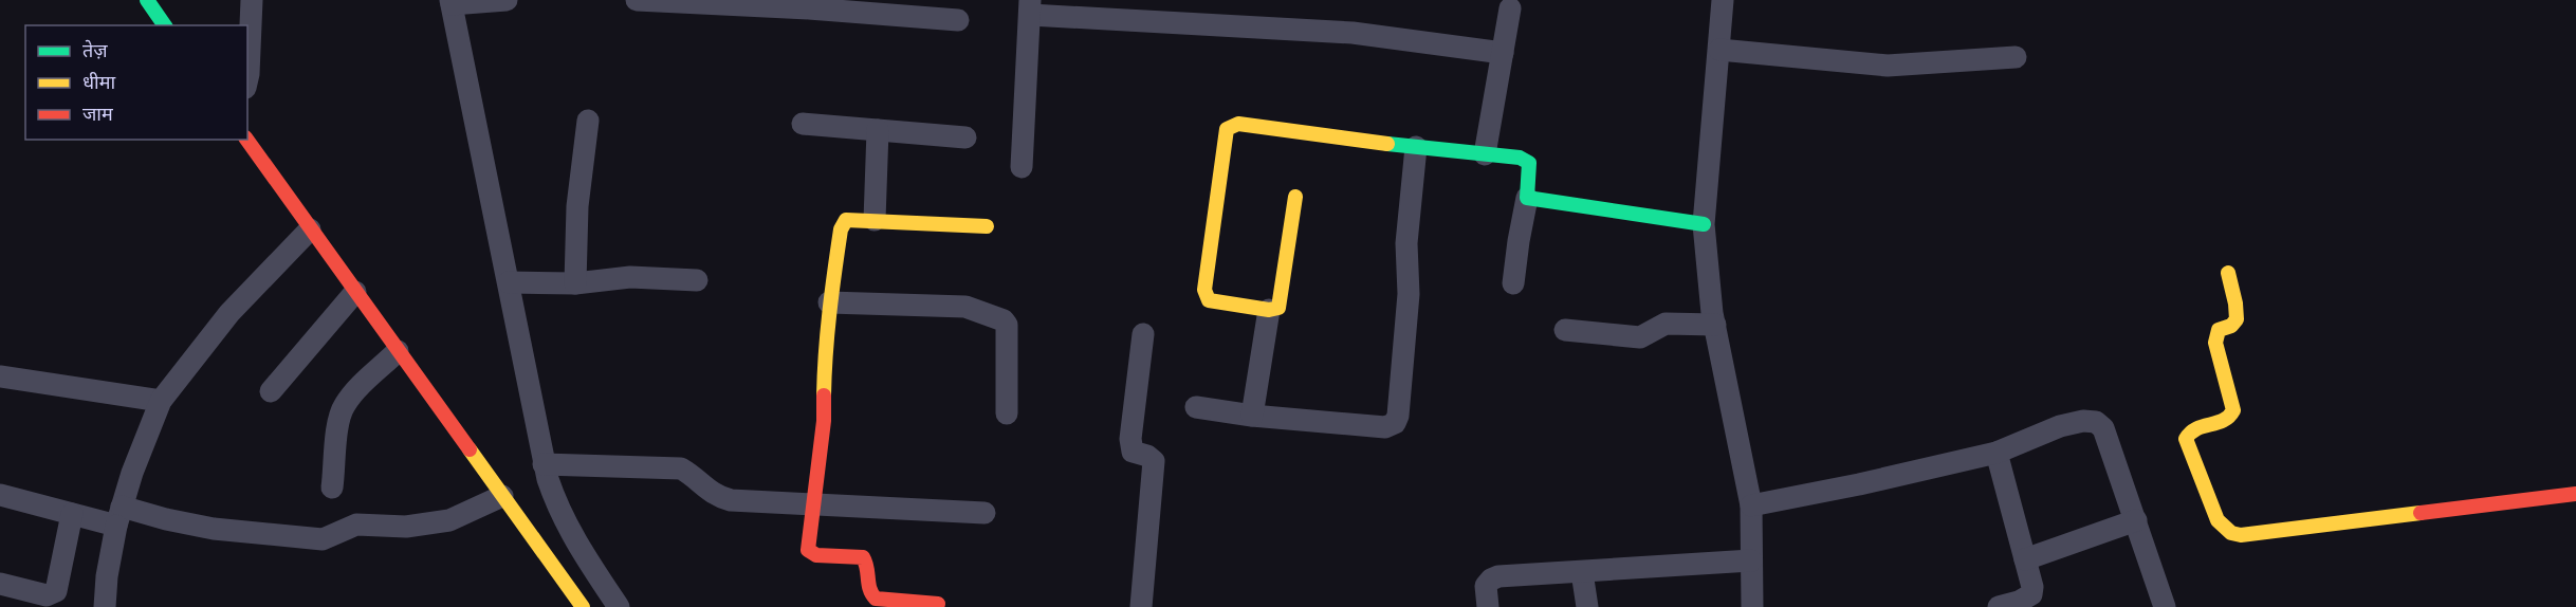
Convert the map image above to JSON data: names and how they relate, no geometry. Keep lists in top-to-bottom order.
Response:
{
  "legend": ["तेज़", "धीमा", "जाम"]
}
